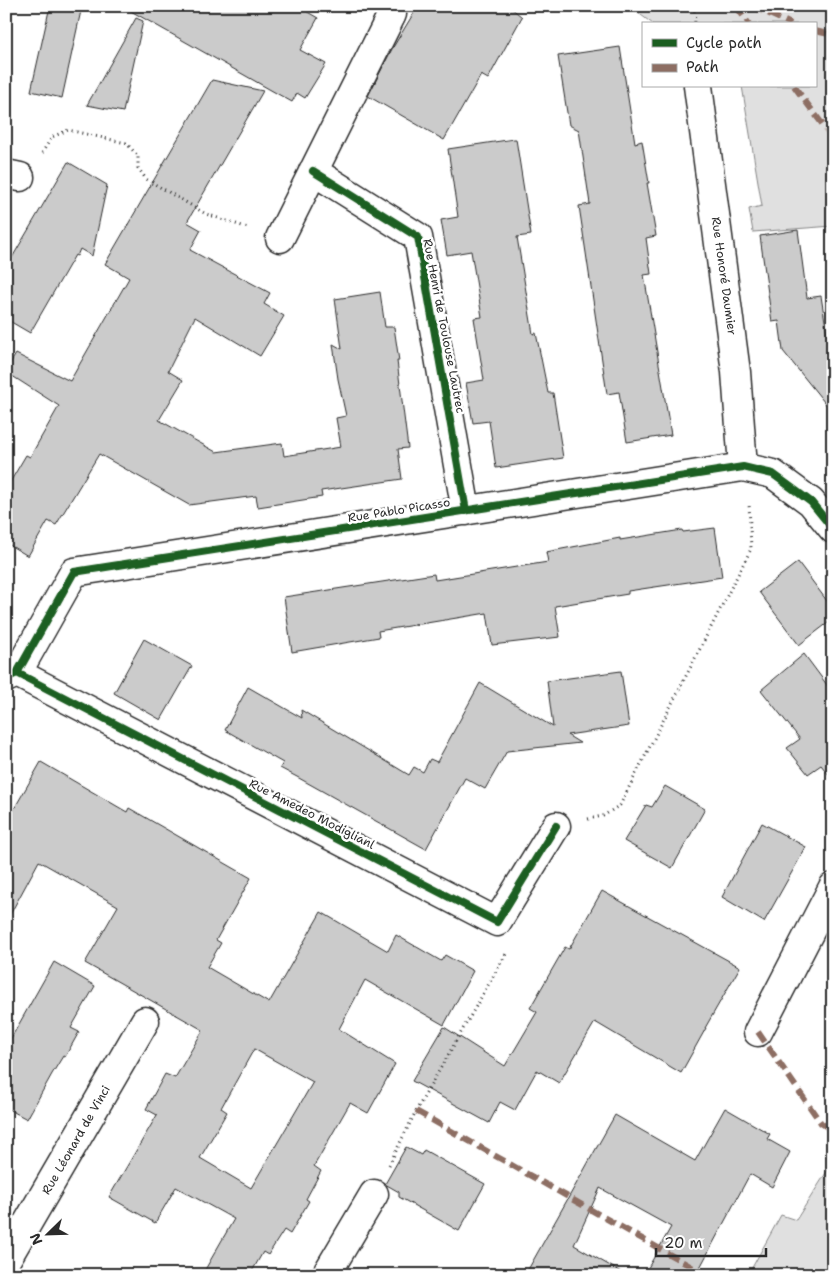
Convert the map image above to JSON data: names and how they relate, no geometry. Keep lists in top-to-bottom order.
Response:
{
  "streets": {
    "street": [
      "Rue Honoré Daumier",
      "Rue Henri de Toulouse Lautrec",
      "Rue Pablo Picasso",
      "Rue Amedeo Modiglianl",
      "Rue Léonard de Vinci"
    ]
  },
  "crossings": [
    ["Rue Honoré Daumier", "Rue Pablo Picasso"],
    ["Rue Henri de Toulouse Lautrec", "Rue Pablo Picasso"],
    ["Rue Pablo Picasso", "Rue Amedeo Modiglianl"]
  ],
  "legend": ["Cycle path", "Path"],
  "scale_bar": "20 m",
  "north": "bottom left"
}
